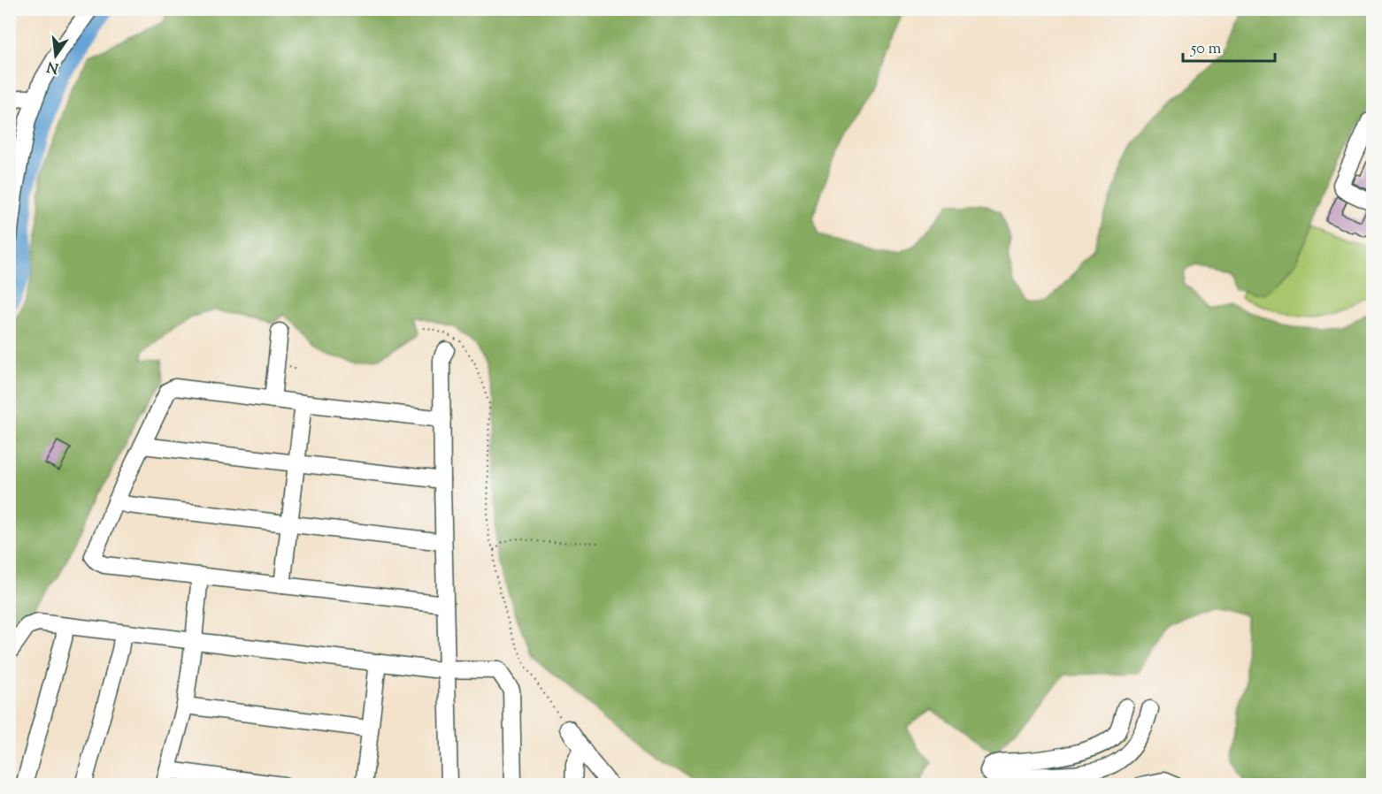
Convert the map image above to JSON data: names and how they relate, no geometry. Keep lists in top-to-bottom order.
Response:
{
  "scale_bar": "50 m",
  "north": "bottom"
}
